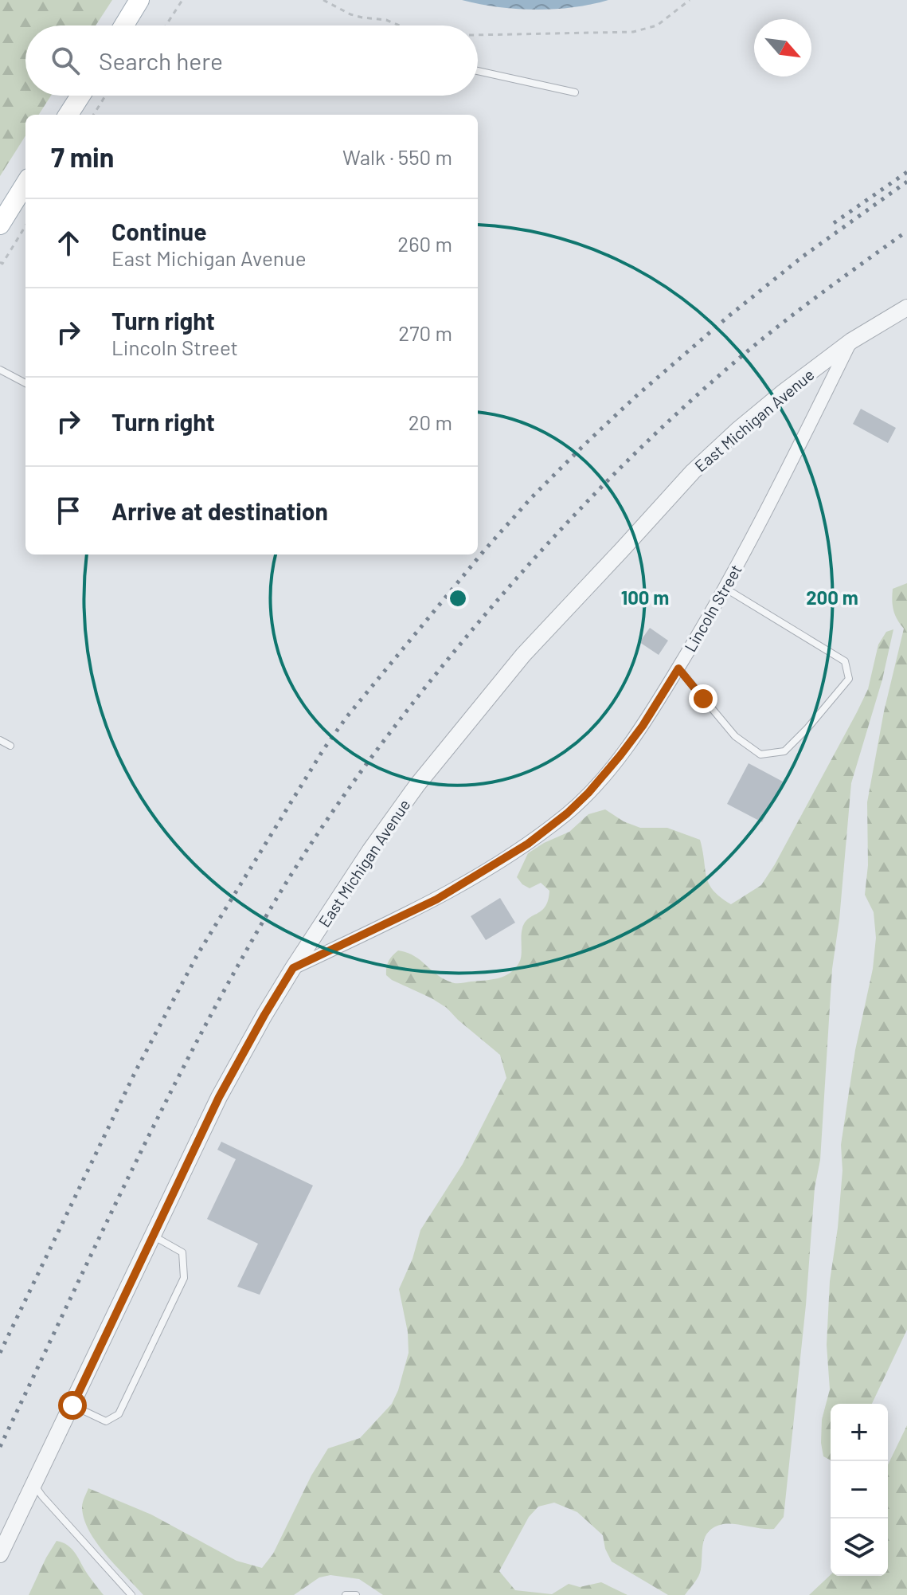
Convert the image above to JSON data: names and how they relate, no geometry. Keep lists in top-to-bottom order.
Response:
{
  "streets": {
    "street": ["East Michigan Avenue", "Lincoln Street"]
  },
  "crossings": [
    ["East Michigan Avenue", "Lincoln Street"]
  ],
  "north": "bottom right",
  "page": {
    "search": "Search here",
    "heading": ["7 min", "Walk · 550 m"],
    "list": [
      ["Continue", "East Michigan Avenue", "260 m"],
      ["Turn right", "Lincoln Street", "270 m"],
      ["Turn right", "20 m"],
      "Arrive at destination"
    ],
    "map_buttons": ["+", "−"]
  },
  "rings": ["100 m", "200 m"]
}
